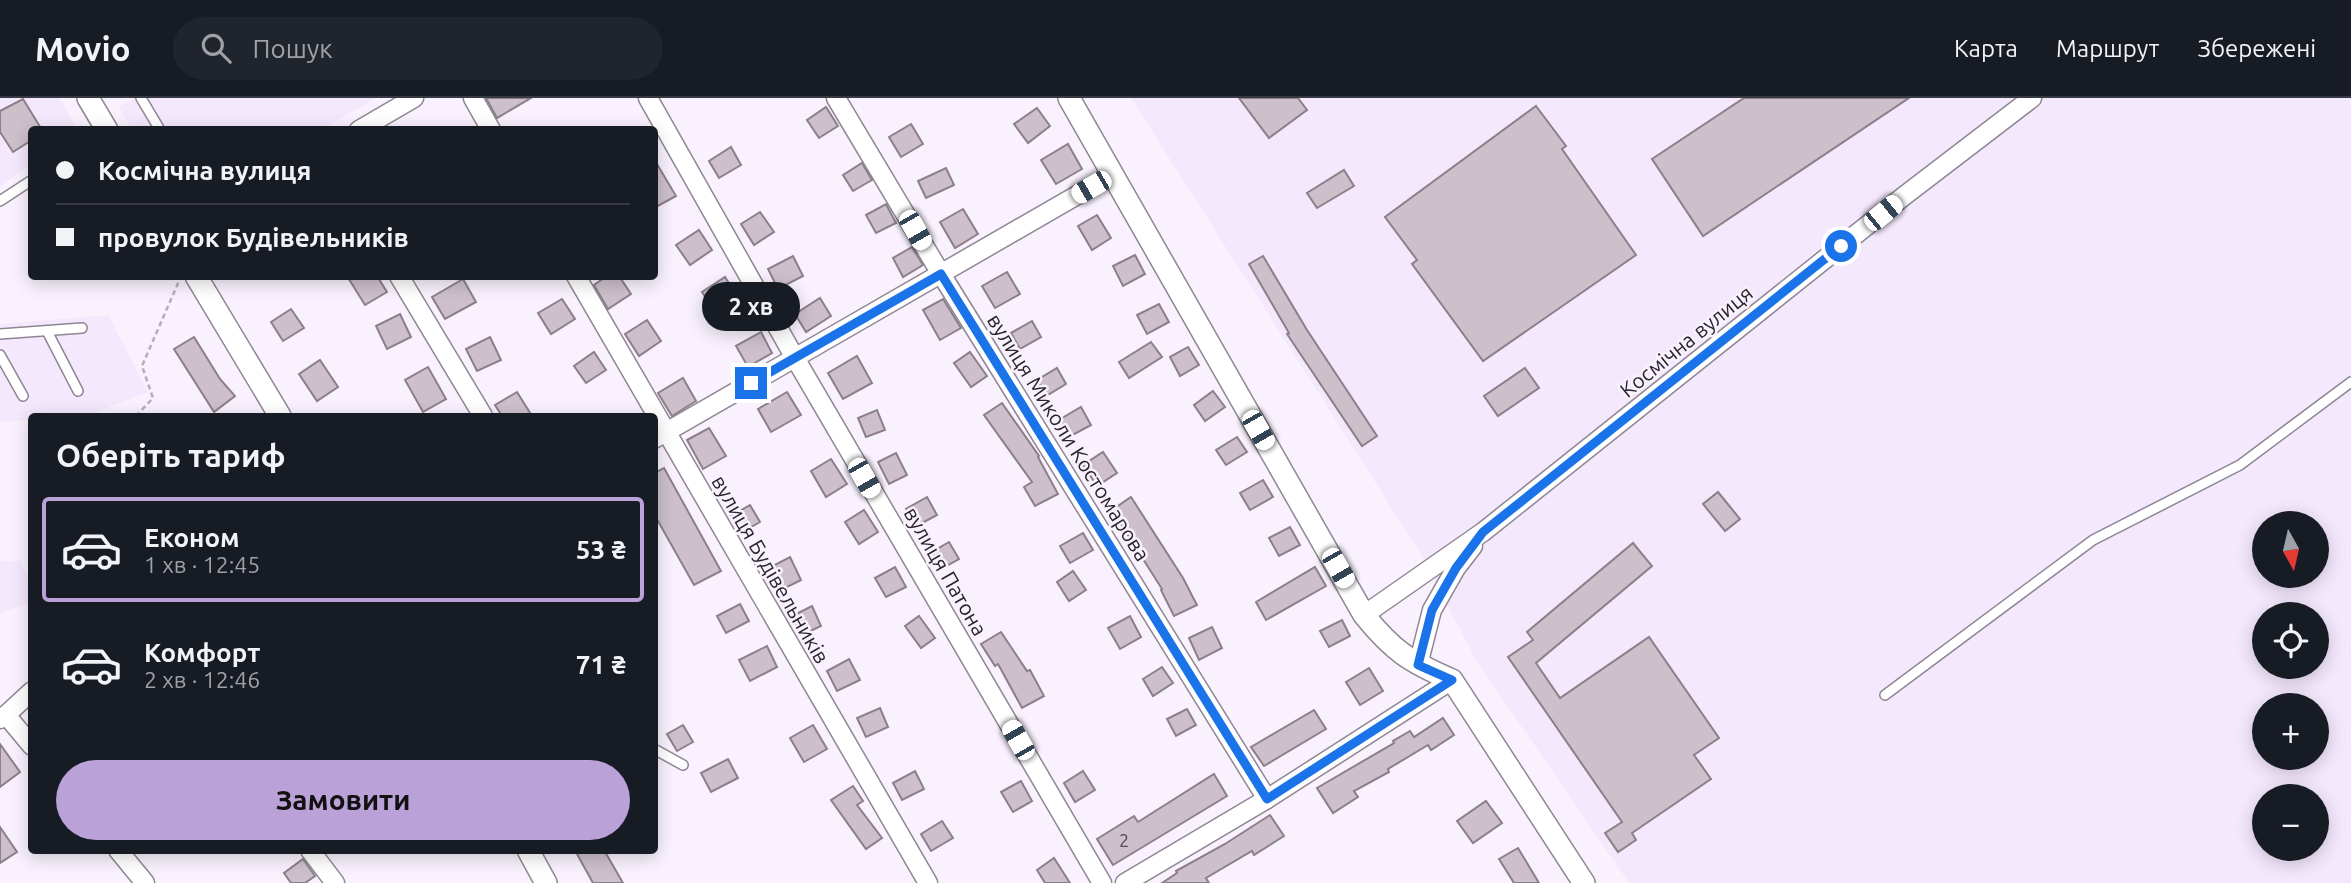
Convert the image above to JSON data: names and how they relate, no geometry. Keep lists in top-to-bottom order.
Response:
{
  "streets": {
    "street": [
      "Космічна вулиця",
      "вулиця Миколи Костомарова",
      "вулиця Будівельників",
      "вулиця Патона"
    ]
  },
  "house_numbers": ["2"],
  "north": "bottom",
  "page": {
    "header": "Movio",
    "search": "Пошук",
    "nav": ["Карта", "Маршрут", "Збережені"],
    "banner": ["Космічна вулиця", "провулок Будівельників"],
    "bubble": "2 хв",
    "heading": "Оберіть тариф",
    "list": [
      {
        "name": "Економ",
        "note": "1 хв · 12:45",
        "value": "53 ₴"
      },
      {
        "name": "Комфорт",
        "note": "2 хв · 12:46",
        "value": "71 ₴"
      }
    ],
    "map_buttons": ["+", "−"],
    "buttons": "Замовити"
  }
}
